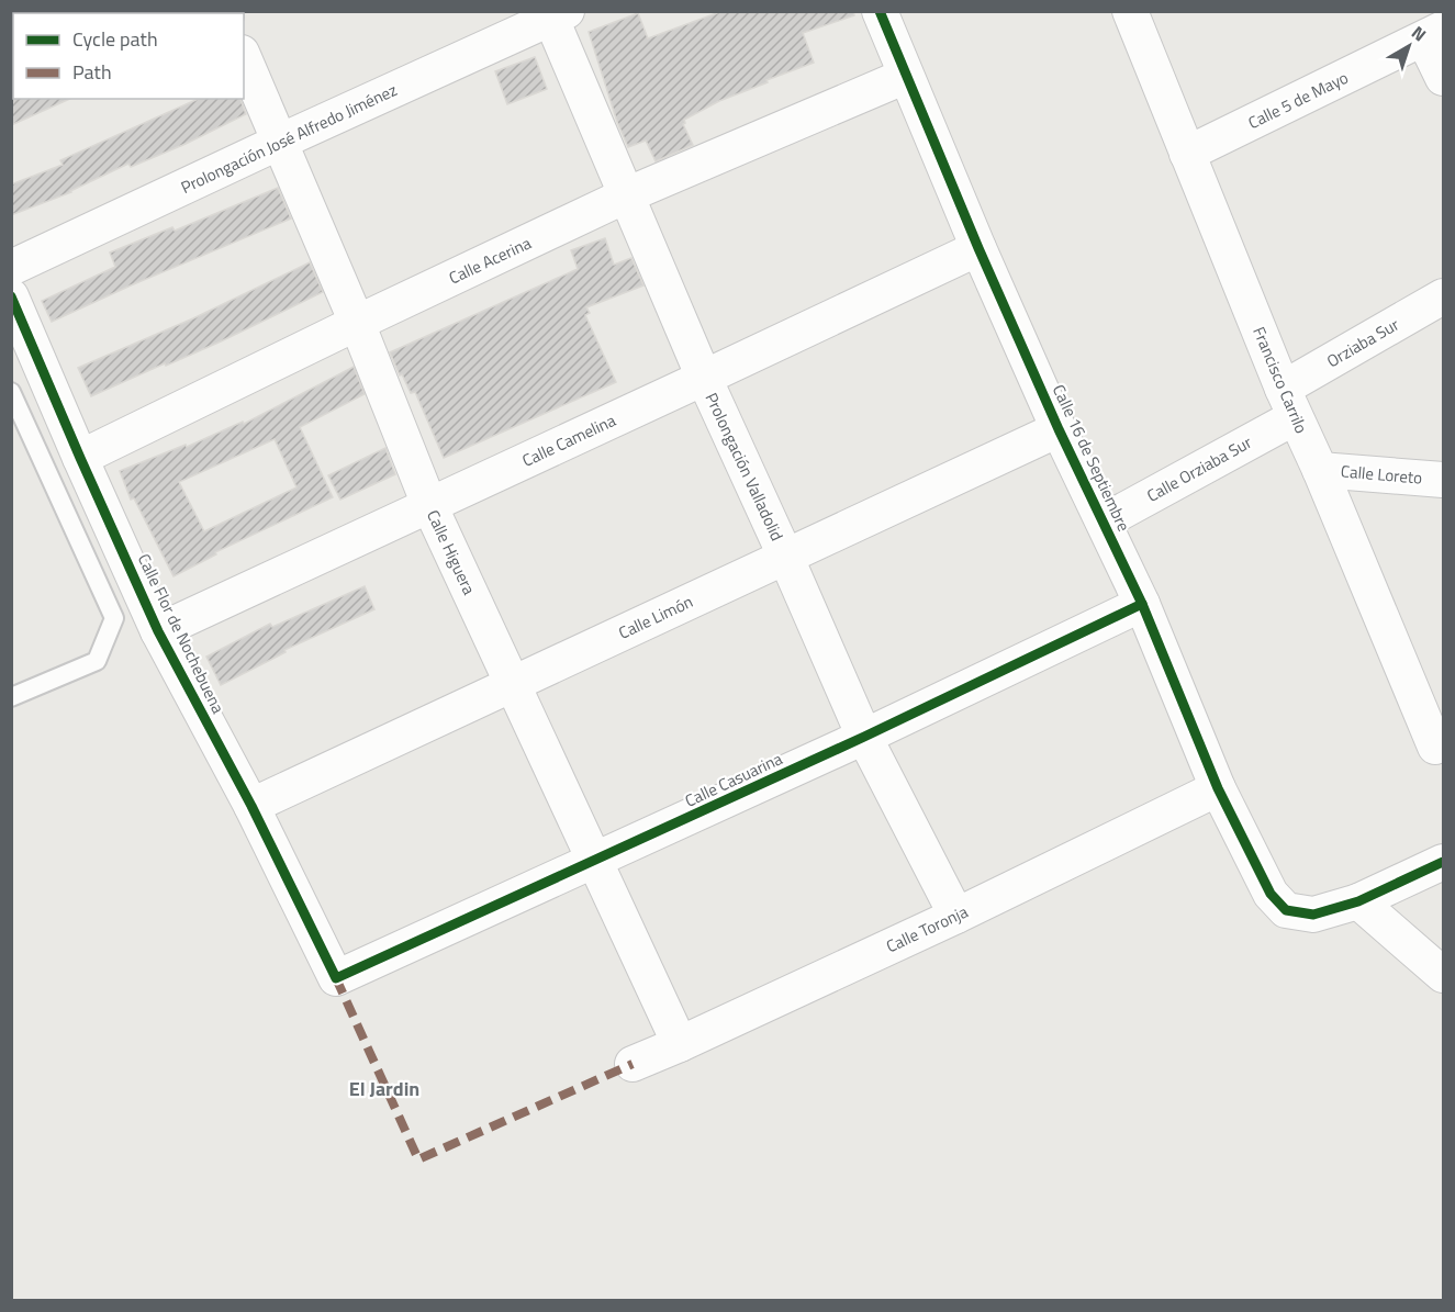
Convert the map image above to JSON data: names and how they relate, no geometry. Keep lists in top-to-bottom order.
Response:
{
  "streets": {
    "street": [
      "Calle 5 de Mayo",
      "Prolongación José Alfredo Jiménez",
      "Calle Acerina",
      "Orziaba Sur",
      "Francisco Carrilo",
      "Calle Camelina",
      "Calle 16 de Septiembre",
      "Prolongación Valladolid",
      "Calle Orziaba Sur",
      "Calle Loreto",
      "Calle Higuera",
      "Calle Limón",
      "Calle Flor de Nochebuena",
      "Calle Casuarina",
      "Calle Toronja"
    ]
  },
  "crossings": [
    ["Calle 5 de Mayo", "Francisco Carrilo"],
    ["Prolongación José Alfredo Jiménez", "Prolongación Valladolid"],
    ["Prolongación José Alfredo Jiménez", "Calle Higuera"],
    ["Calle Acerina", "Calle 16 de Septiembre"],
    ["Calle Acerina", "Prolongación Valladolid"],
    ["Calle Acerina", "Calle Higuera"],
    ["Calle Acerina", "Calle Flor de Nochebuena"],
    ["Orziaba Sur", "Francisco Carrilo"],
    ["Orziaba Sur", "Calle Orziaba Sur"],
    ["Francisco Carrilo", "Calle Orziaba Sur"],
    ["Francisco Carrilo", "Calle Loreto"],
    ["Calle Camelina", "Calle 16 de Septiembre"],
    ["Calle Camelina", "Prolongación Valladolid"],
    ["Calle Camelina", "Calle Higuera"],
    ["Calle Camelina", "Calle Flor de Nochebuena"],
    ["Calle 16 de Septiembre", "Calle Orziaba Sur"],
    ["Calle 16 de Septiembre", "Calle Limón"],
    ["Calle 16 de Septiembre", "Calle Casuarina"],
    ["Calle 16 de Septiembre", "Calle Toronja"],
    ["Prolongación Valladolid", "Calle Limón"],
    ["Prolongación Valladolid", "Calle Casuarina"],
    ["Prolongación Valladolid", "Calle Toronja"],
    ["Calle Higuera", "Calle Limón"],
    ["Calle Higuera", "Calle Casuarina"],
    ["Calle Higuera", "Calle Toronja"],
    ["Calle Limón", "Calle Flor de Nochebuena"],
    ["Calle Flor de Nochebuena", "Calle Casuarina"]
  ],
  "districts": ["El Jardin"],
  "legend": ["Cycle path", "Path"],
  "north": "top right"
}
